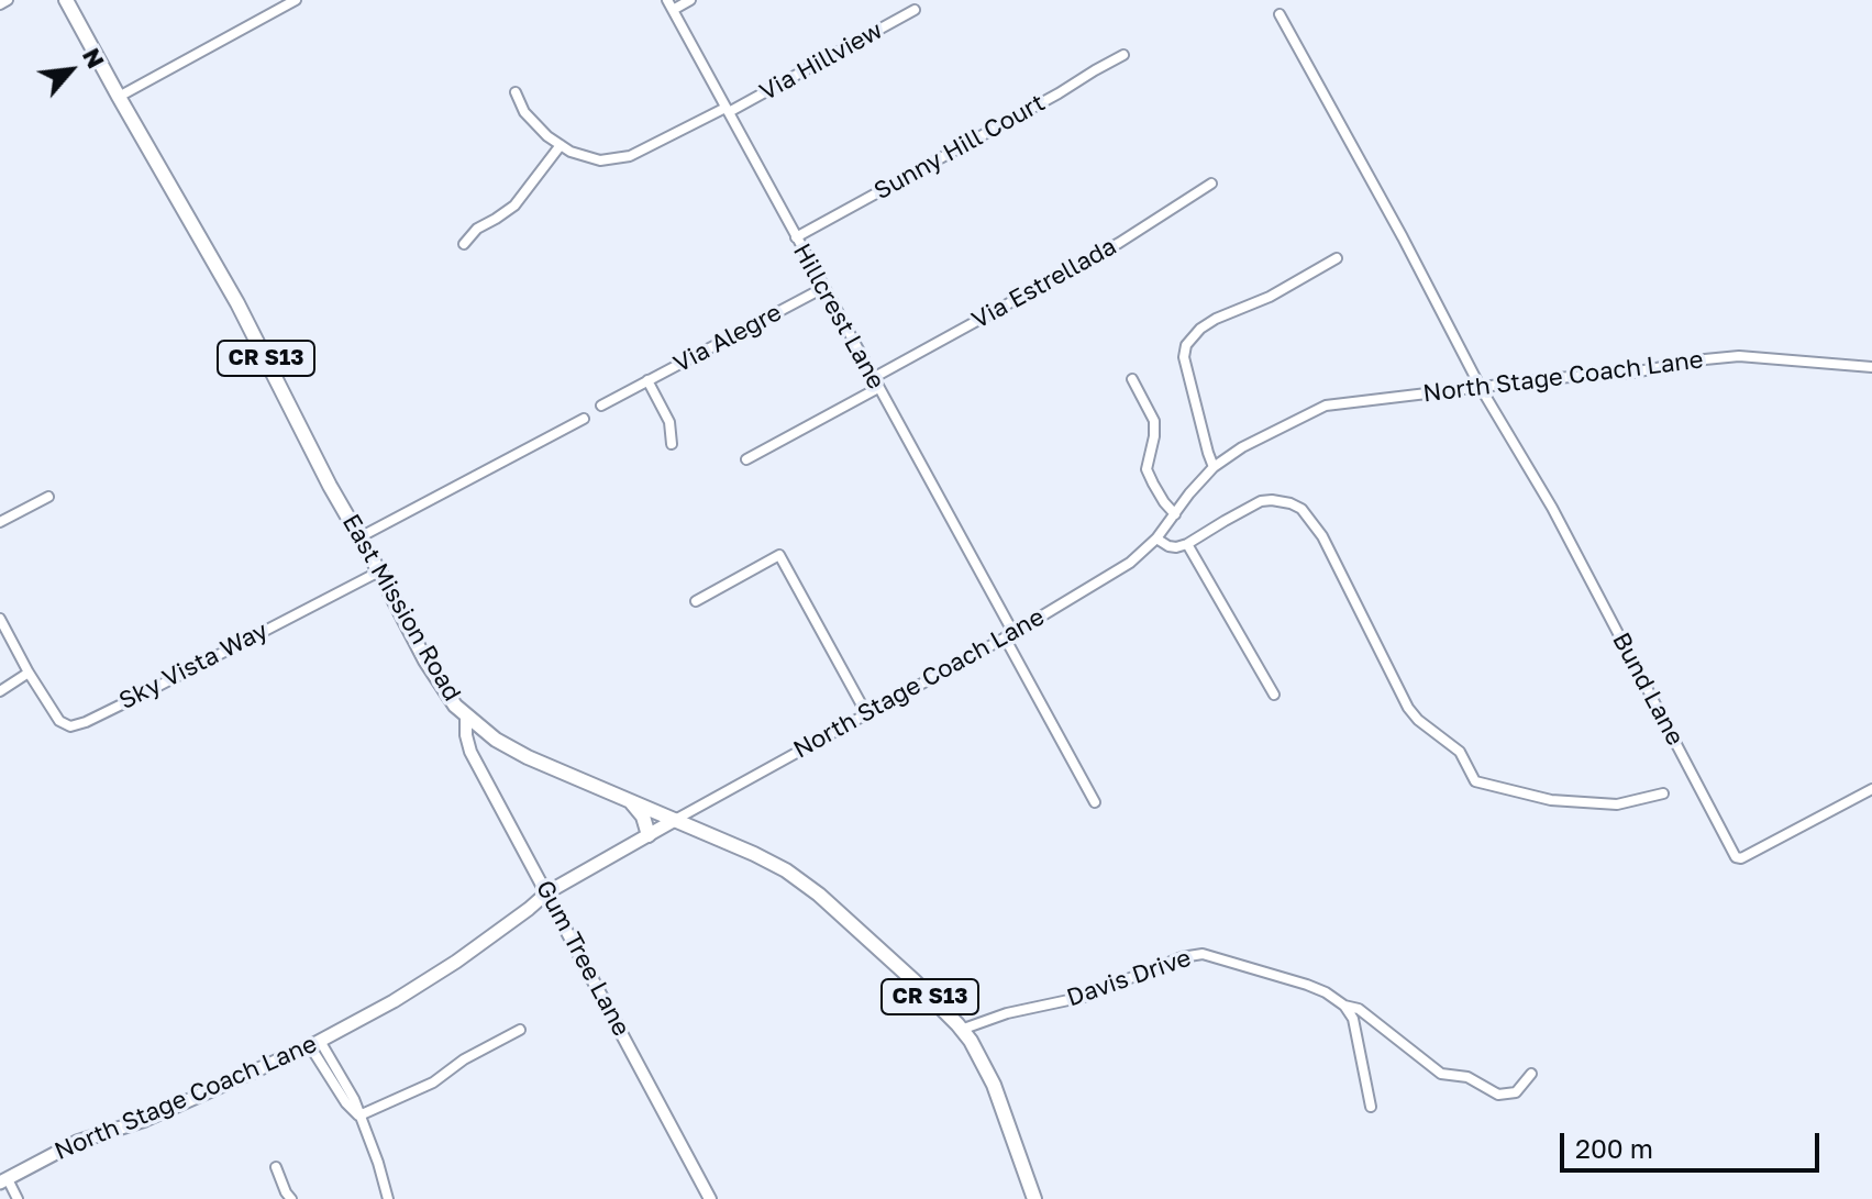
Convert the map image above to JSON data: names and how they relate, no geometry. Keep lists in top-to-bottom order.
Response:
{
  "streets": {
    "main road": ["CR S13", "North Stage Coach Lane", "East Mission Road"],
    "street": [
      "Via Hillview",
      "Sunny Hill Court",
      "Via Estrellada",
      "Hillcrest Lane",
      "Via Alegre",
      "Sky Vista Way",
      "Bund Lane",
      "Gum Tree Lane",
      "Davis Drive"
    ]
  },
  "crossings": [
    ["Via Hillview", "Hillcrest Lane"],
    ["Sunny Hill Court", "Hillcrest Lane"],
    ["Via Estrellada", "Hillcrest Lane"],
    ["Hillcrest Lane", "Via Alegre"],
    ["Hillcrest Lane", "North Stage Coach Lane"],
    ["North Stage Coach Lane", "East Mission Road"],
    ["North Stage Coach Lane", "Bund Lane"],
    ["North Stage Coach Lane", "Gum Tree Lane"],
    ["East Mission Road", "Sky Vista Way"],
    ["East Mission Road", "Gum Tree Lane"],
    ["East Mission Road", "Davis Drive"]
  ],
  "scale_bar": "200 m",
  "north": "top right"
}
